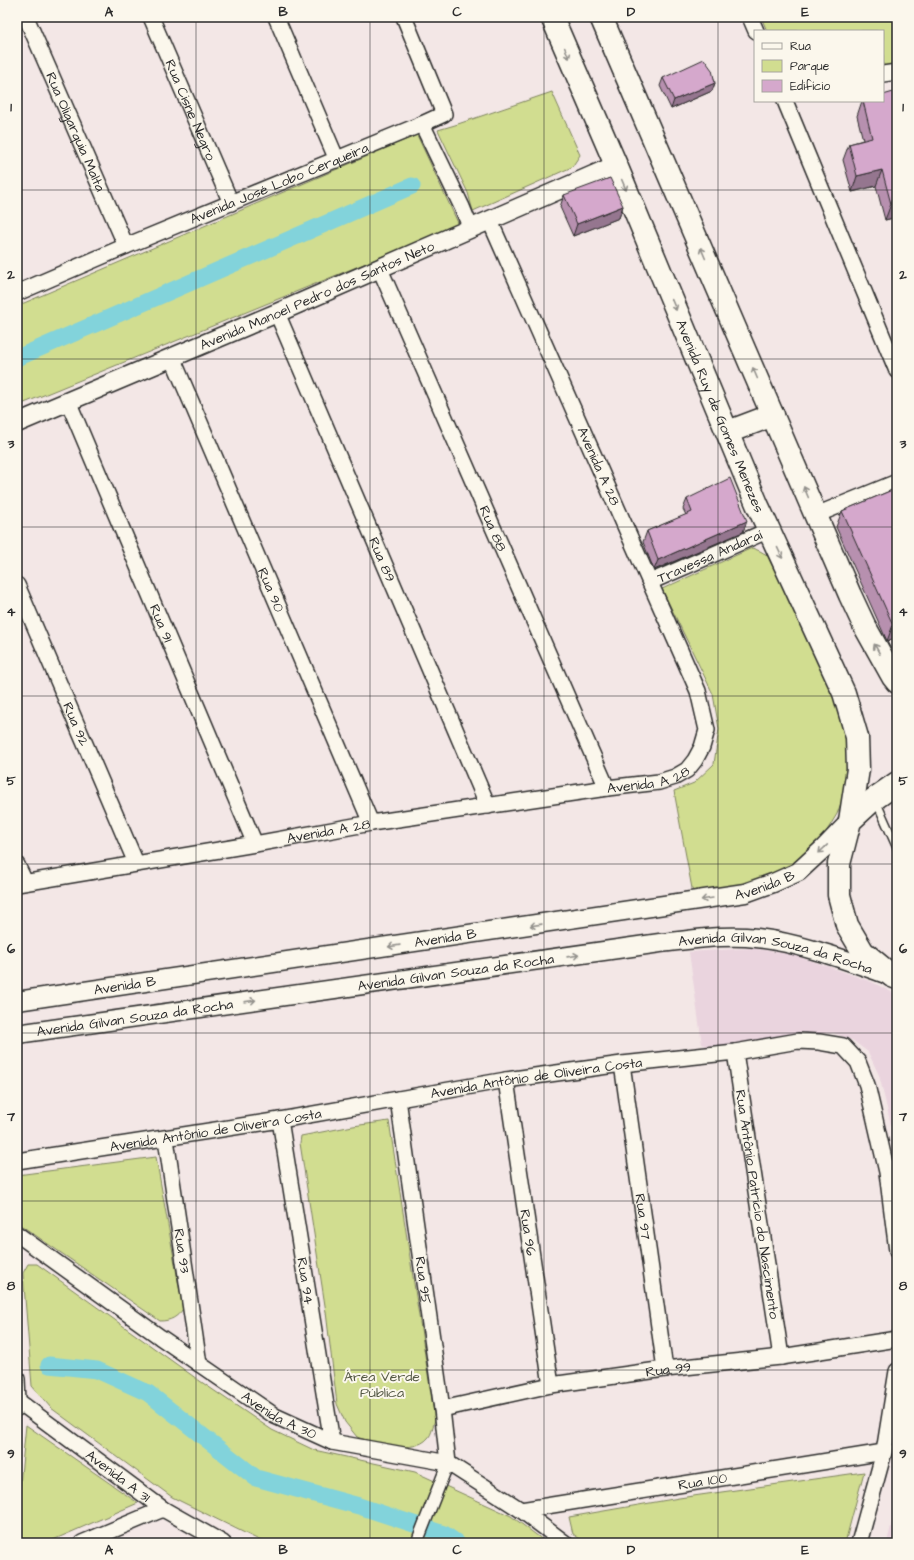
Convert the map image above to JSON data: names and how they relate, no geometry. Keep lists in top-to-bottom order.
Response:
{
  "streets": {
    "main road": ["Avenida Ruy de Gomes Menezes"],
    "street": [
      "Rua Cisne Negro",
      "Rua Oligarquia Malta",
      "Avenida José Lobo Cerqueira",
      "Avenida Manoel Pedro dos Santos Neto",
      "Avenida A 28",
      "Rua 88",
      "Travessa Andaraí",
      "Rua 89",
      "Rua 90",
      "Rua 91",
      "Rua 92",
      "Avenida B",
      "Avenida Gilvan Souza da Rocha",
      "Avenida Antônio de Oliveira Costa",
      "Rua Antônio Patrício do Nascimento",
      "Rua 97",
      "Rua 96",
      "Rua 93",
      "Rua 94",
      "Rua 95",
      "Rua 99",
      "Avenida A 30",
      "Avenida A 31",
      "Rua 100"
    ]
  },
  "crossings": [
    ["Rua Cisne Negro", "Avenida José Lobo Cerqueira"],
    ["Rua Oligarquia Malta", "Avenida José Lobo Cerqueira"],
    ["Avenida Manoel Pedro dos Santos Neto", "Avenida Ruy de Gomes Menezes"],
    ["Avenida Manoel Pedro dos Santos Neto", "Avenida A 28"],
    ["Avenida Manoel Pedro dos Santos Neto", "Rua 88"],
    ["Avenida Manoel Pedro dos Santos Neto", "Rua 89"],
    ["Avenida Manoel Pedro dos Santos Neto", "Rua 90"],
    ["Avenida Manoel Pedro dos Santos Neto", "Rua 91"],
    ["Avenida Ruy de Gomes Menezes", "Travessa Andaraí"],
    ["Avenida Ruy de Gomes Menezes", "Avenida B"],
    ["Avenida Ruy de Gomes Menezes", "Avenida Gilvan Souza da Rocha"],
    ["Avenida A 28", "Rua 88"],
    ["Avenida A 28", "Travessa Andaraí"],
    ["Avenida A 28", "Rua 89"],
    ["Avenida A 28", "Rua 90"],
    ["Avenida A 28", "Rua 91"],
    ["Avenida A 28", "Rua 92"],
    ["Avenida Antônio de Oliveira Costa", "Rua Antônio Patrício do Nascimento"],
    ["Avenida Antônio de Oliveira Costa", "Rua 97"],
    ["Avenida Antônio de Oliveira Costa", "Rua 96"],
    ["Avenida Antônio de Oliveira Costa", "Rua 93"],
    ["Avenida Antônio de Oliveira Costa", "Rua 94"],
    ["Avenida Antônio de Oliveira Costa", "Rua 95"],
    ["Rua Antônio Patrício do Nascimento", "Rua 99"],
    ["Rua 97", "Rua 99"],
    ["Rua 96", "Rua 99"],
    ["Rua 93", "Avenida A 30"],
    ["Rua 94", "Avenida A 30"],
    ["Rua 95", "Rua 99"],
    ["Rua 95", "Avenida A 30"],
    ["Avenida A 30", "Rua 100"]
  ],
  "one_way": ["Avenida B", "Avenida Gilvan Souza da Rocha"],
  "parks": ["Área Verde Pública"],
  "legend": ["Rua", "Parque", "Edifício"],
  "grid": {
    "columns": [
      "A",
      "B",
      "C",
      "D",
      "E"
    ],
    "rows": [
      "1",
      "2",
      "3",
      "4",
      "5",
      "6",
      "7",
      "8",
      "9"
    ]
  }
}
